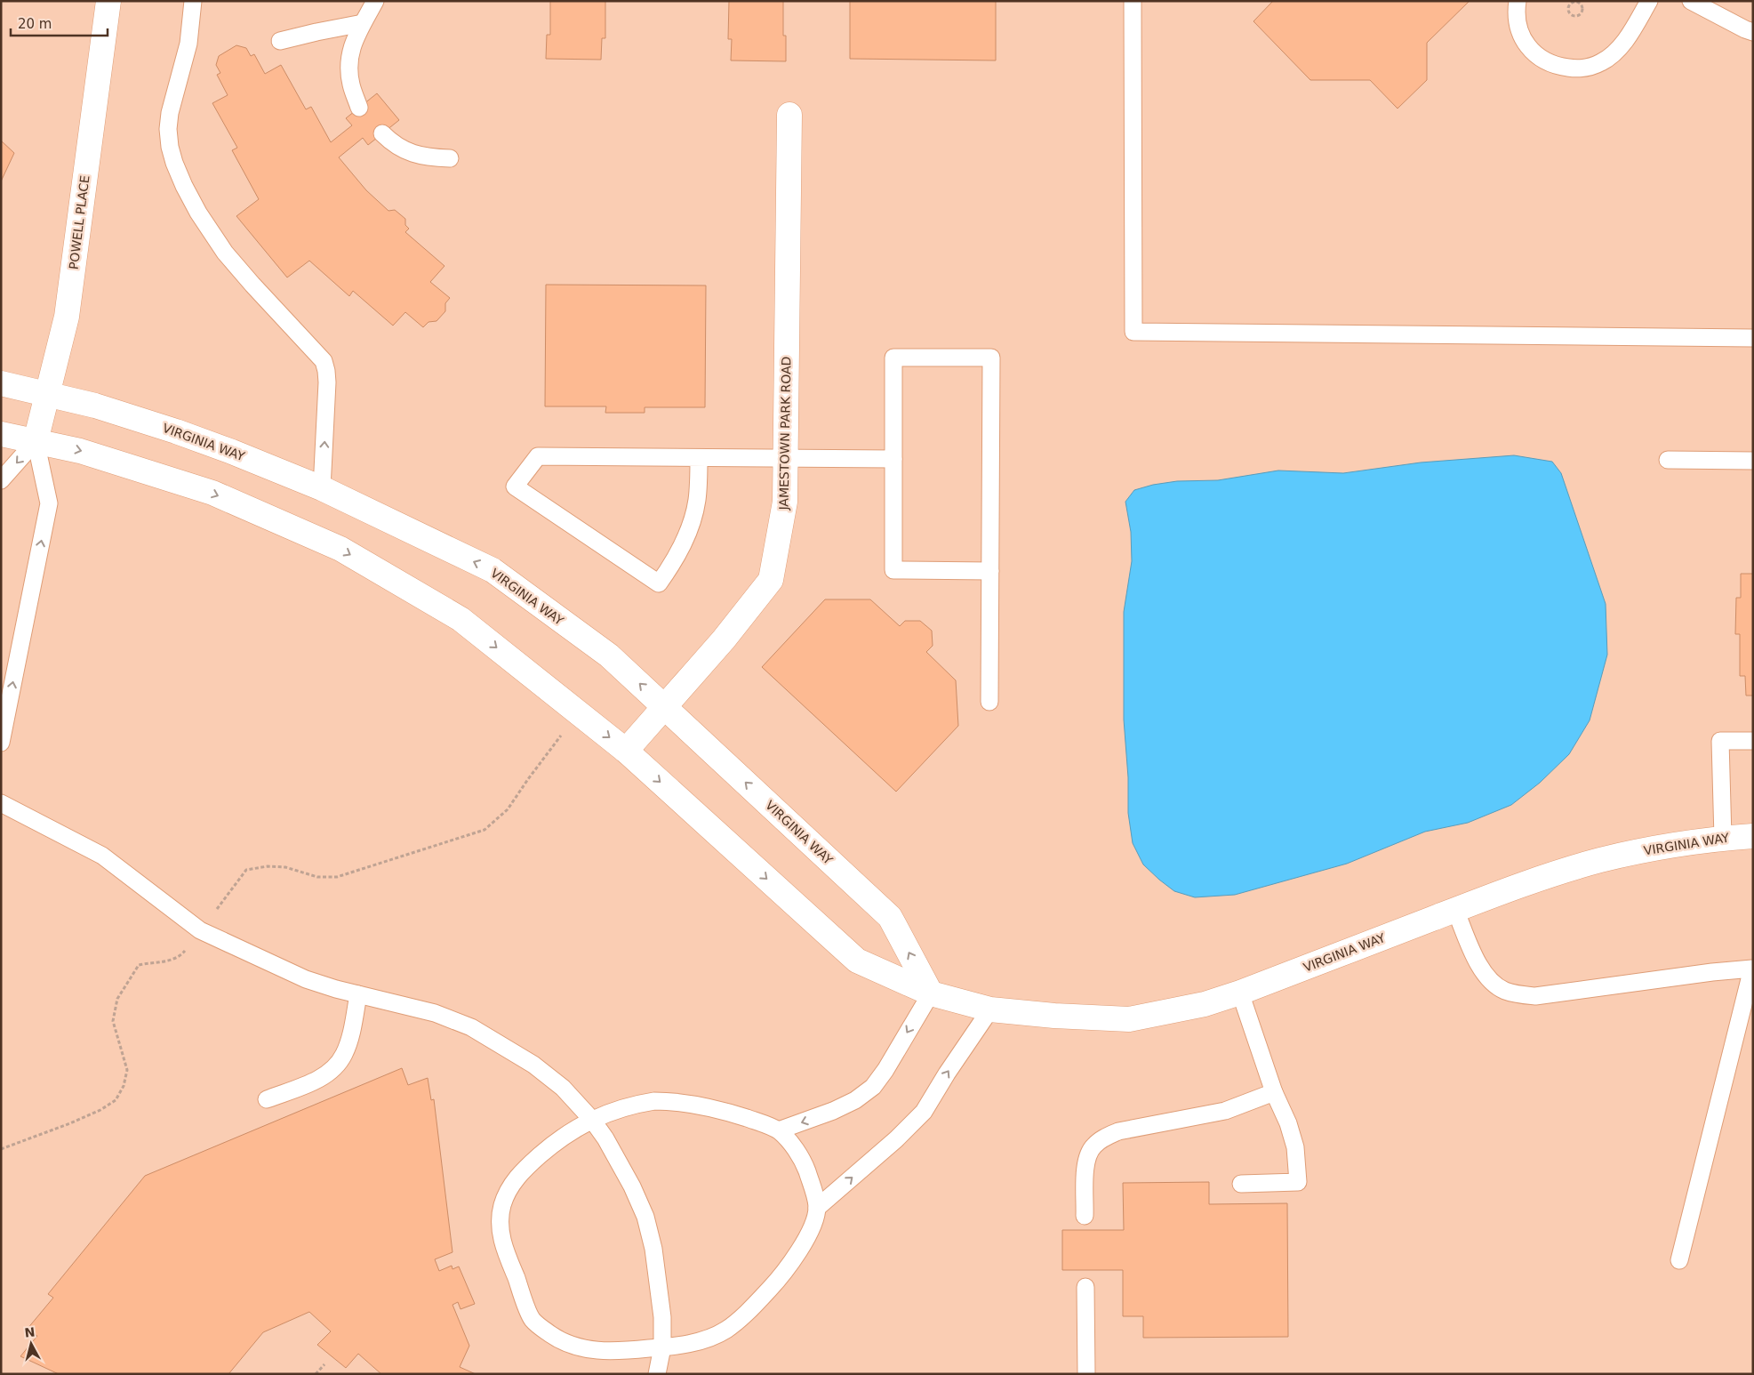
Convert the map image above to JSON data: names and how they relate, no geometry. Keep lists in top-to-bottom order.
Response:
{
  "streets": {
    "street": ["POWELL PLACE", "JAMESTOWN PARK ROAD", "VIRGINIA WAY"]
  },
  "crossings": [
    ["POWELL PLACE", "VIRGINIA WAY"],
    ["JAMESTOWN PARK ROAD", "VIRGINIA WAY"]
  ],
  "scale_bar": "20 m",
  "north": "top"
}
